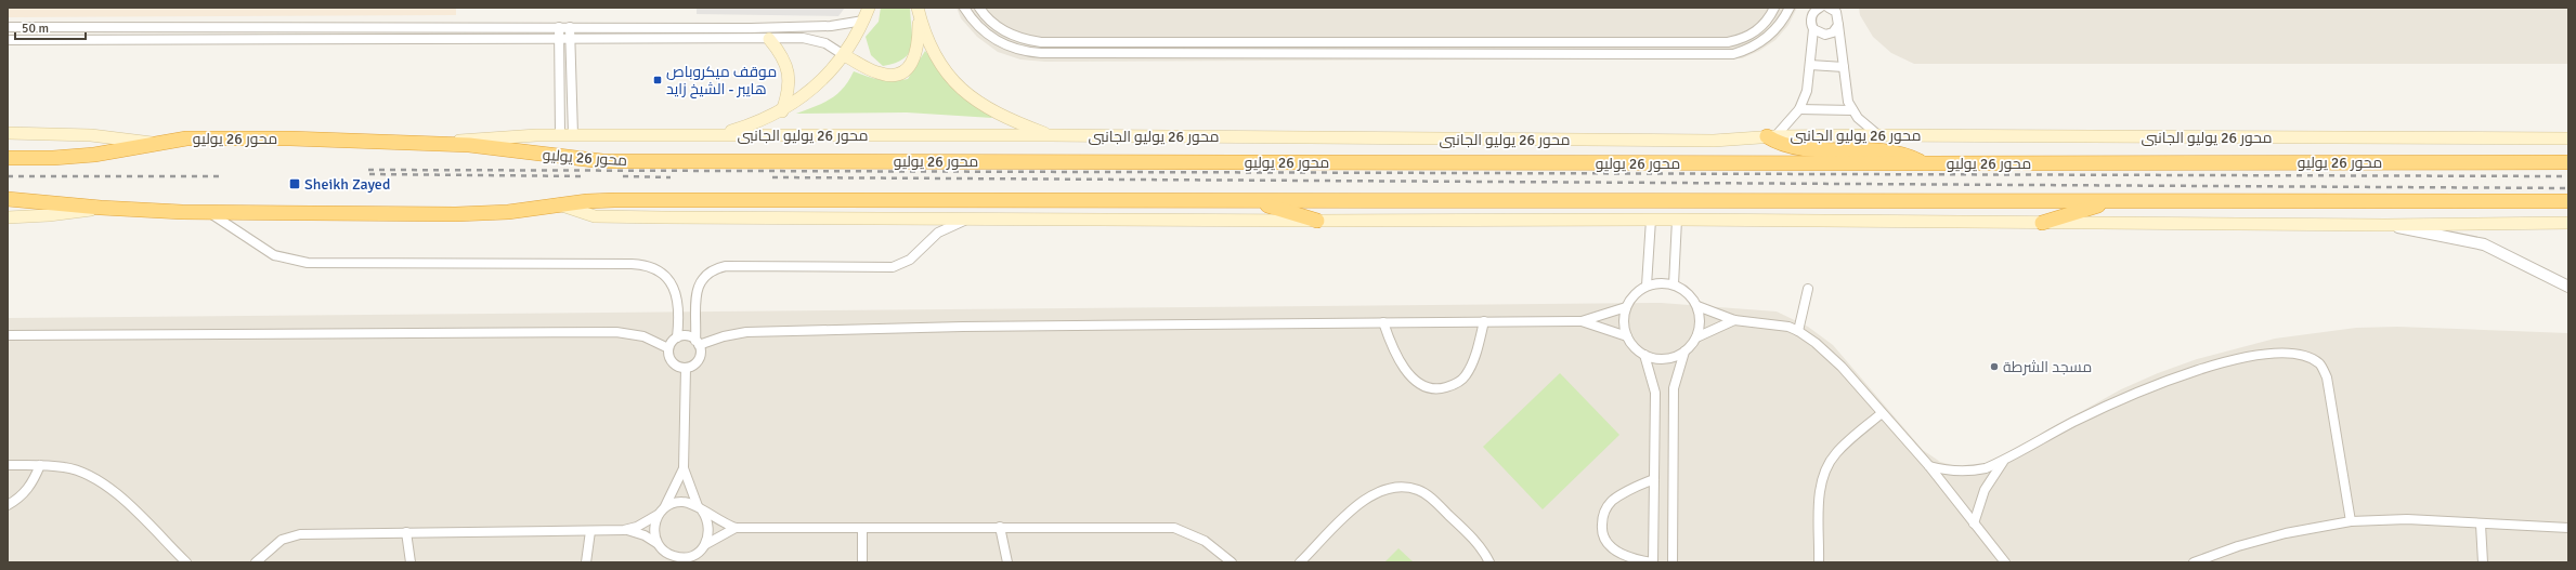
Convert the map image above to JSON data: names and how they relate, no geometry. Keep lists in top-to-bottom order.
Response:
{
  "streets": {
    "highway": ["محور 26 يوليو"],
    "main road": ["محور 26 يوليو الجانبى"]
  },
  "crossings": [
    ["محور 26 يوليو الجانبى", "محور 26 يوليو"]
  ],
  "places": {
    "transit": ["موقف ميكروباص هايبر - الشيخ زايد", "Sheikh Zayed"],
    "other": ["مسجد الشرطة"]
  },
  "scale_bar": "50 m"
}
